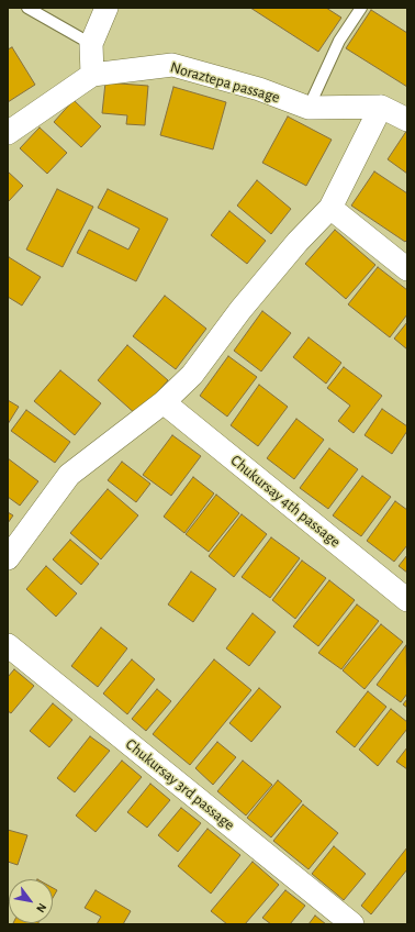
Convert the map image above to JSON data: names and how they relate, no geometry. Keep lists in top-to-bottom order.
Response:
{
  "streets": {
    "street": ["Noraztepa passage", "Chukursay 4th passage", "Chukursay 3rd passage"]
  },
  "north": "bottom right"
}
